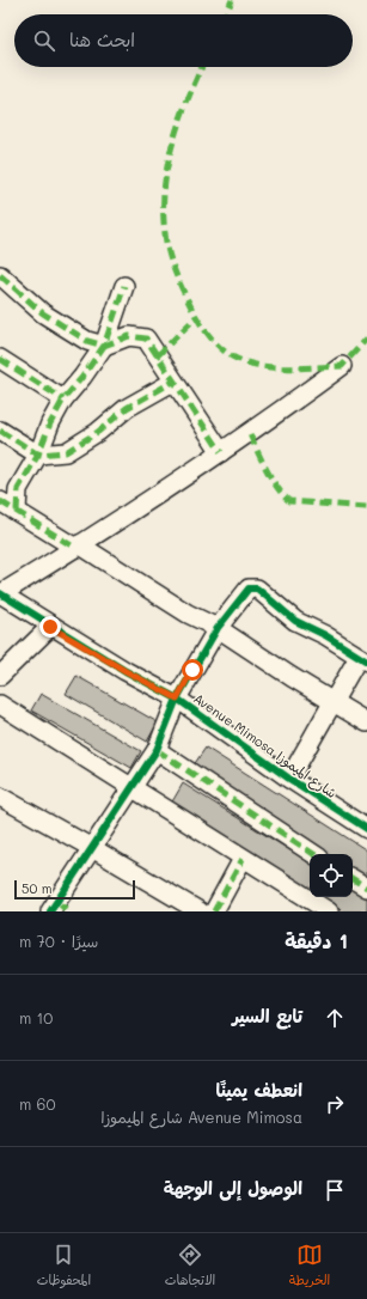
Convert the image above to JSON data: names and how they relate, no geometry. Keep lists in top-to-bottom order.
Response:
{
  "streets": {
    "street": ["Avenue Mimosa شارع الميموزا"]
  },
  "scale_bar": "50 m",
  "page": {
    "search": "ابحث هنا",
    "scale": "50 m",
    "heading": ["1 دقيقة", "سيرًا · 70 m"],
    "list": [
      ["تابع السير", "10 m"],
      ["انعطف يمينًا", "Avenue Mimosa شارع الميموزا", "60 m"],
      "الوصول إلى الوجهة"
    ],
    "nav": ["الخريطة", "الاتجاهات", "المحفوظات"]
  }
}
